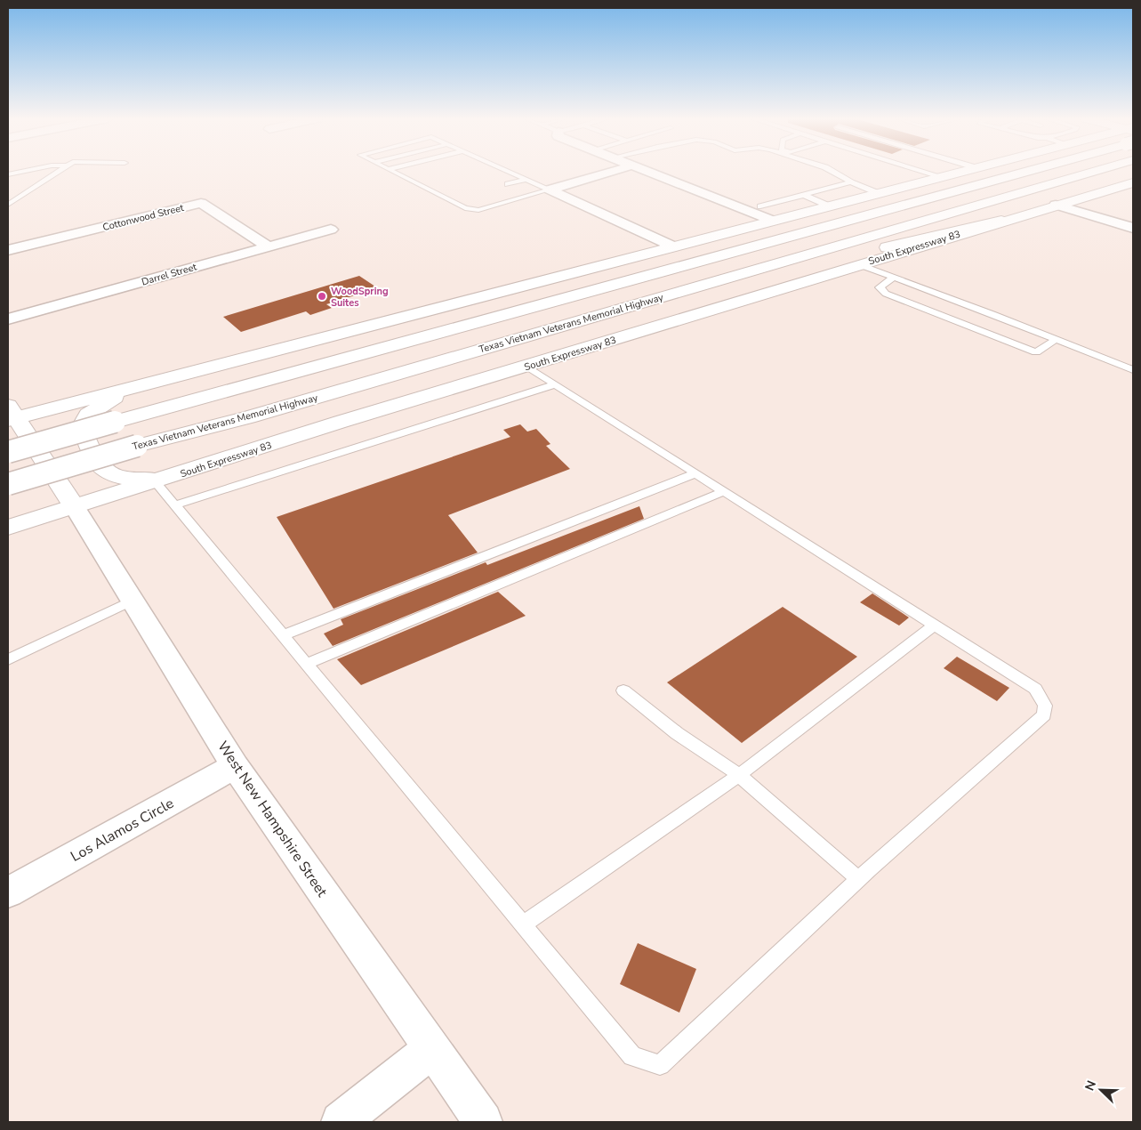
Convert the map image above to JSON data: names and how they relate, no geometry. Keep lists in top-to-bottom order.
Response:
{
  "streets": {
    "main road": ["South Expressway 83", "Texas Vietnam Veterans Memorial Highway"],
    "street": [
      "Cottonwood Street",
      "Darrel Street",
      "West New Hampshire Street",
      "Los Alamos Circle"
    ]
  },
  "crossings": [
    ["Cottonwood Street", "Darrel Street"],
    ["South Expressway 83", "West New Hampshire Street"],
    ["West New Hampshire Street", "Los Alamos Circle"]
  ],
  "places": ["WoodSpring Suites"],
  "north": "top left"
}
